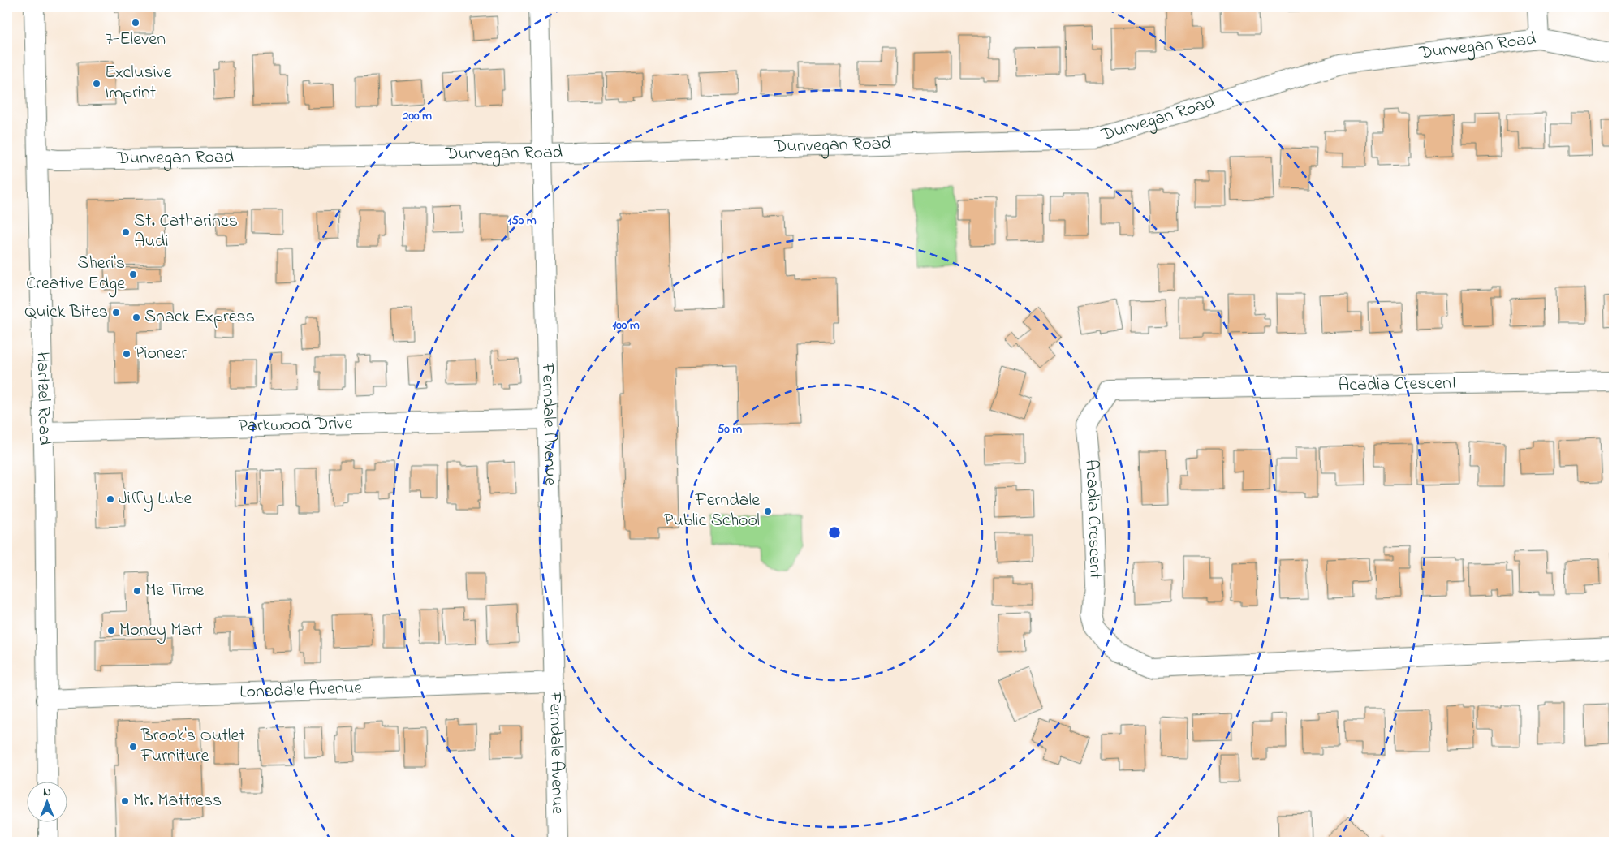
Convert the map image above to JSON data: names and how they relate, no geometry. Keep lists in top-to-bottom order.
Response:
{
  "streets": {
    "street": [
      "Dunvegan Road",
      "Acadia Crescent",
      "Hartzel Road",
      "Ferndale Avenue",
      "Parkwood Drive",
      "Lonsdale Avenue"
    ]
  },
  "crossings": [
    ["Dunvegan Road", "Hartzel Road"],
    ["Dunvegan Road", "Ferndale Avenue"],
    ["Hartzel Road", "Parkwood Drive"],
    ["Hartzel Road", "Lonsdale Avenue"],
    ["Ferndale Avenue", "Parkwood Drive"],
    ["Ferndale Avenue", "Lonsdale Avenue"]
  ],
  "places": [
    "7-Eleven",
    "Exclusive Imprint",
    "St. Catharines Audi",
    "Sheri's Creative Edge",
    "Quick Bites",
    "Snack Express",
    "Pioneer",
    "Jiffy Lube",
    "Ferndale Public School",
    "Me Time",
    "Money Mart",
    "Brook's Outlet Furniture",
    "Mr. Mattress"
  ],
  "north": "top",
  "rings": [
    "200 m",
    "150 m",
    "100 m",
    "50 m"
  ]
}
